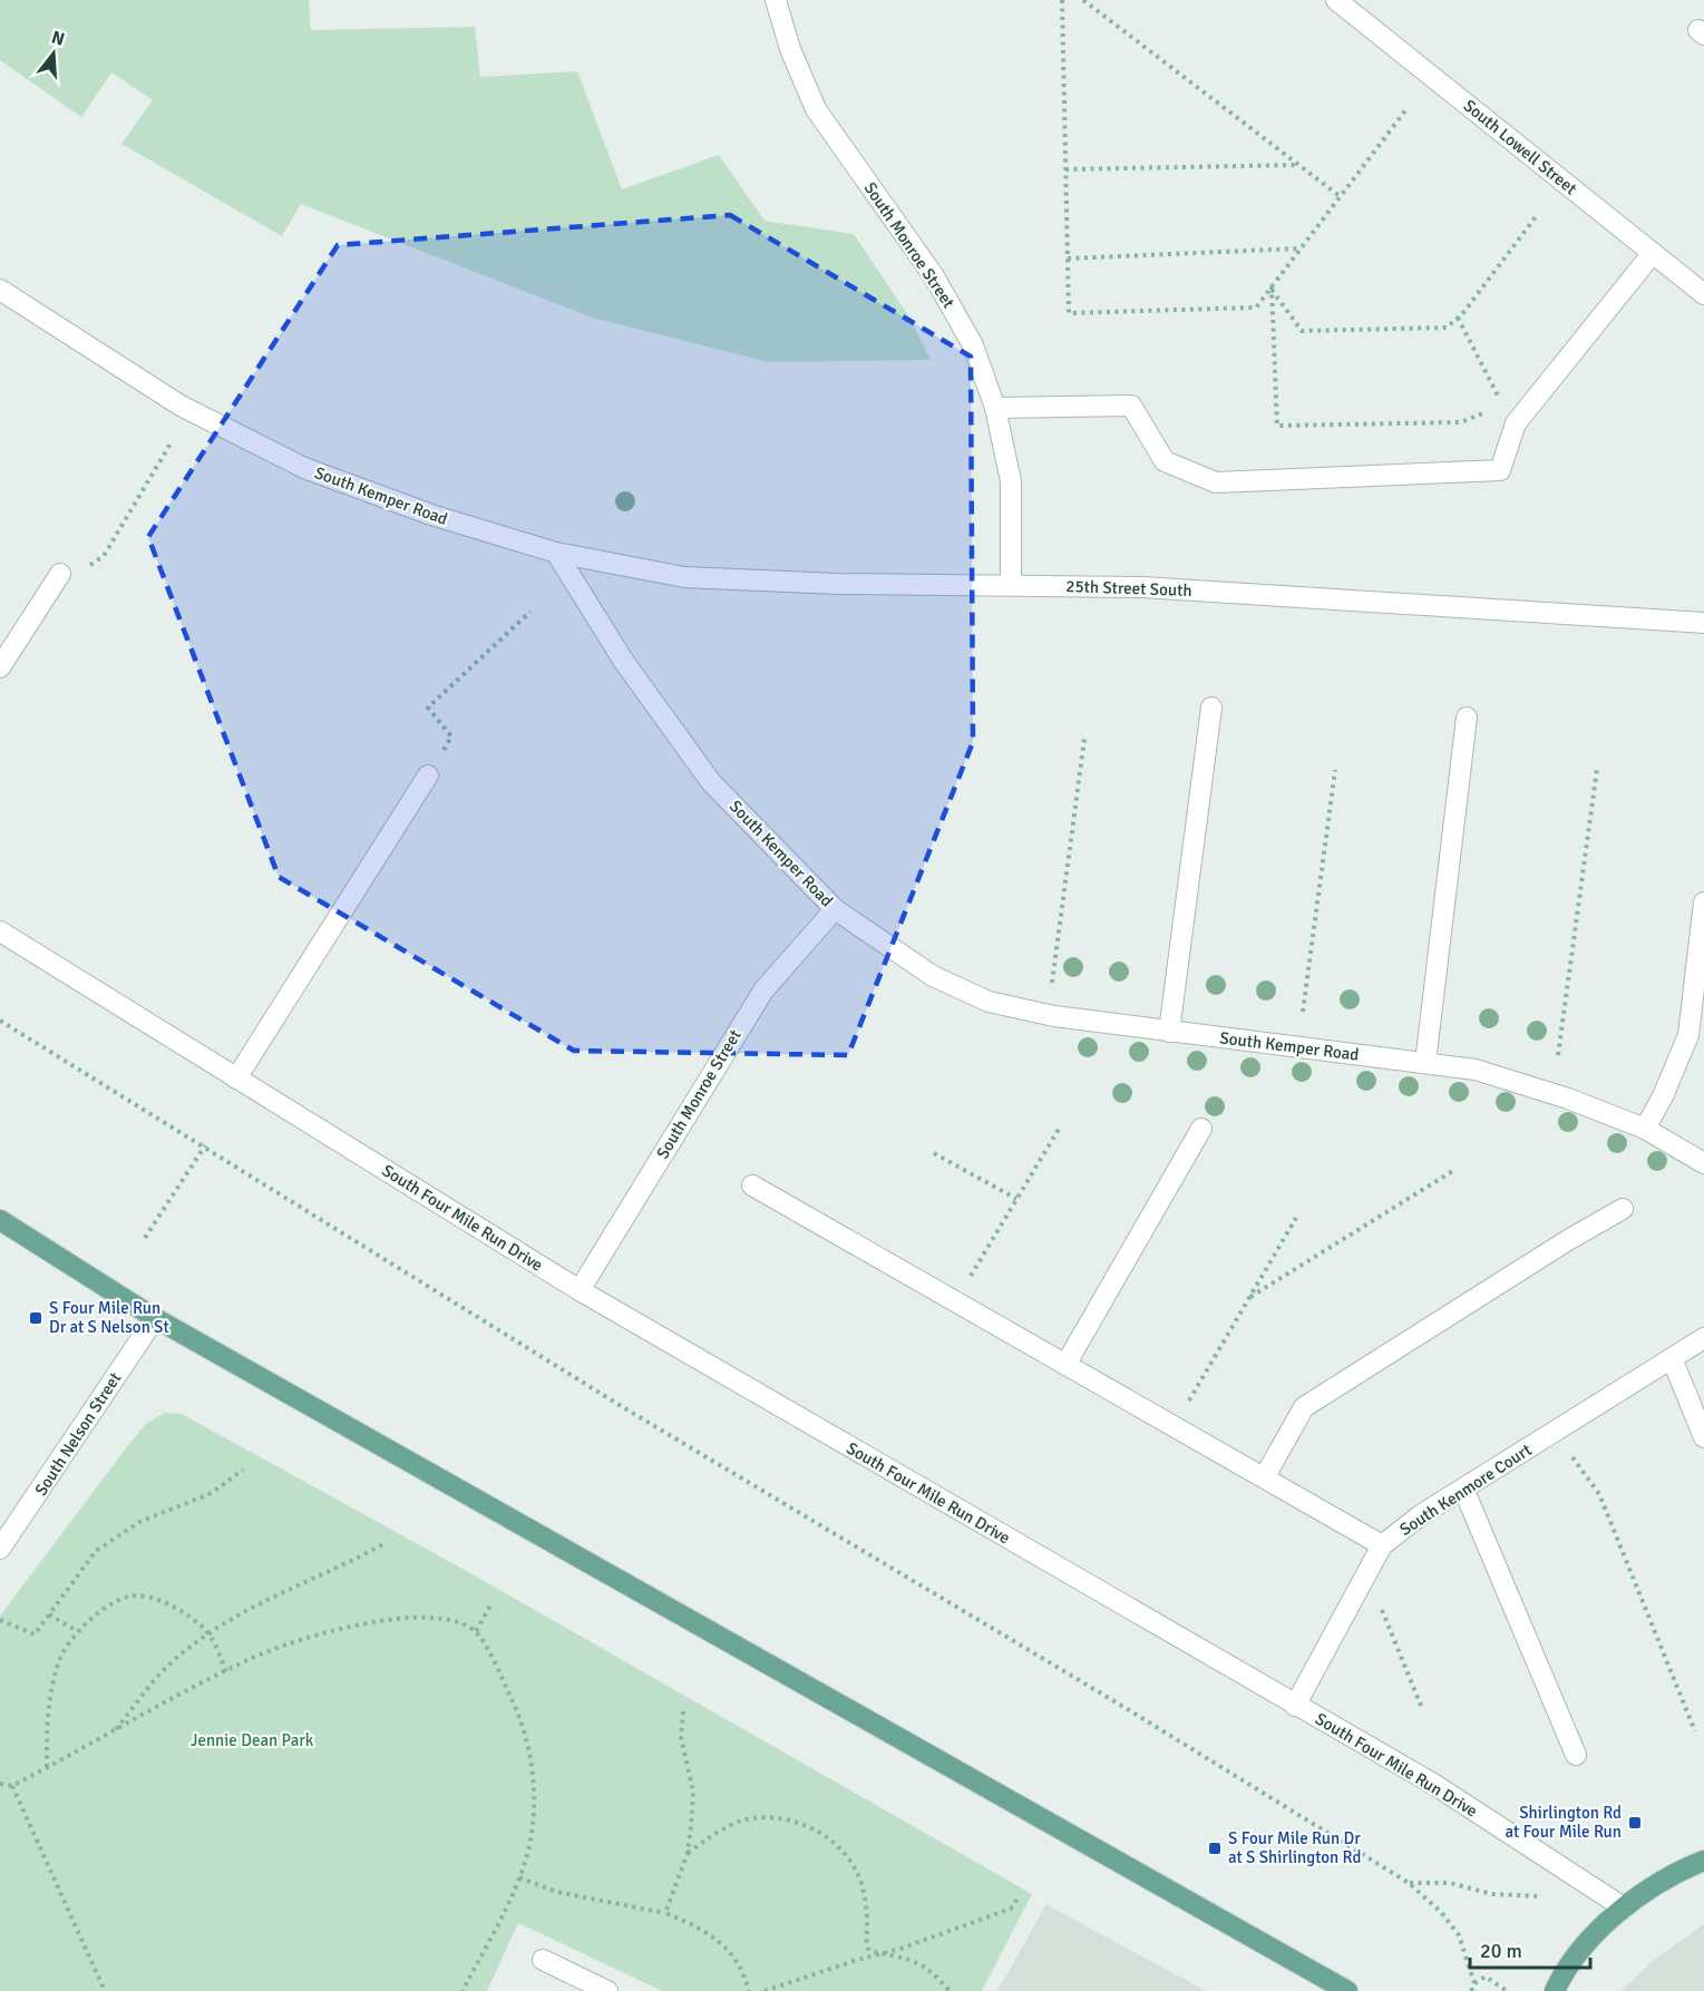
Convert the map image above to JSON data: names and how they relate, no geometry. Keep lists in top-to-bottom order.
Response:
{
  "streets": {
    "street": [
      "South Lowell Street",
      "South Monroe Street",
      "South Kemper Road",
      "25th Street South",
      "South Four Mile Run Drive",
      "South Nelson Street",
      "South Kenmore Court"
    ]
  },
  "crossings": [
    ["South Monroe Street", "South Kemper Road"],
    ["South Monroe Street", "25th Street South"],
    ["South Monroe Street", "South Four Mile Run Drive"],
    ["South Kemper Road", "25th Street South"],
    ["South Four Mile Run Drive", "South Kenmore Court"]
  ],
  "parks": ["Jennie Dean Park"],
  "places": {
    "transit": ["S Four Mile Run Dr at S Nelson St", "Shirlington Rd at Four Mile Run", "S Four Mile Run Dr at S Shirlington Rd"]
  },
  "scale_bar": "20 m",
  "north": "top"
}
